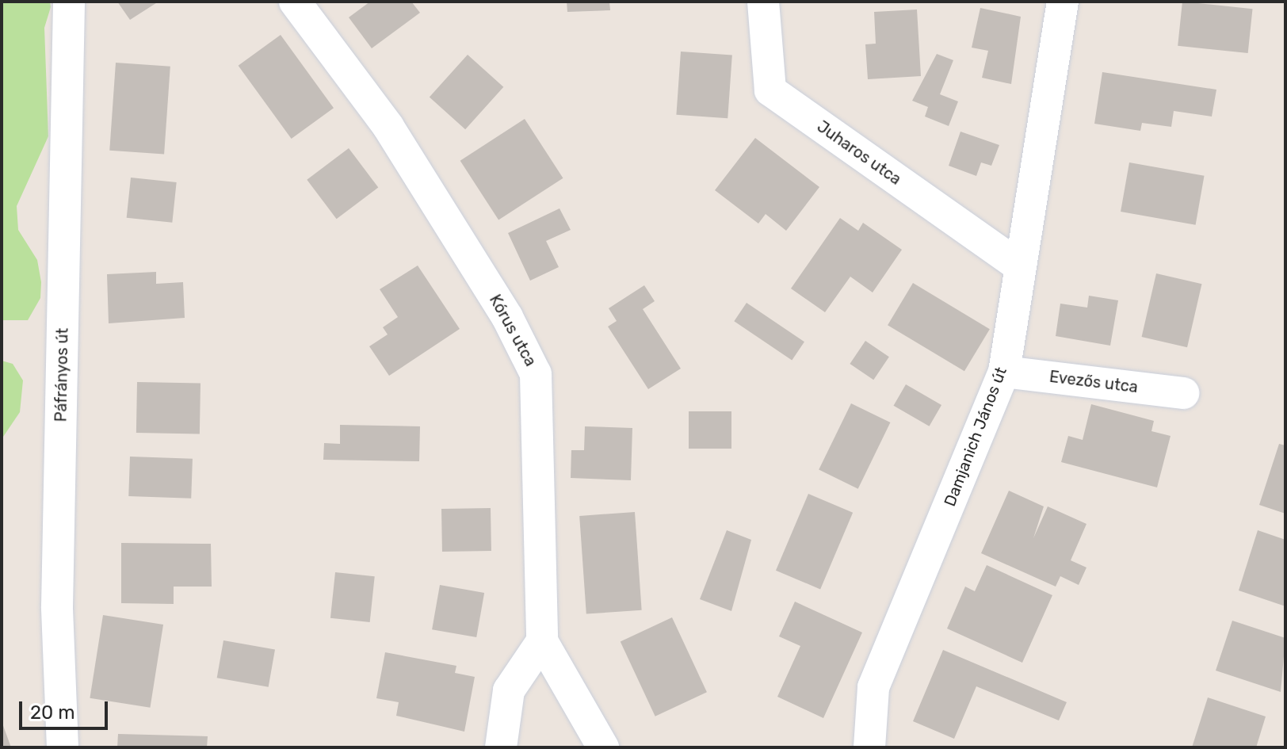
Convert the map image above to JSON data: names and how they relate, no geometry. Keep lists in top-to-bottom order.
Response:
{
  "streets": {
    "street": [
      "Juharos utca",
      "Kórus utca",
      "Páfrányos út",
      "Evezős utca",
      "Damjanich János út"
    ]
  },
  "crossings": [
    ["Juharos utca", "Damjanich János út"],
    ["Evezős utca", "Damjanich János út"]
  ],
  "scale_bar": "20 m"
}
